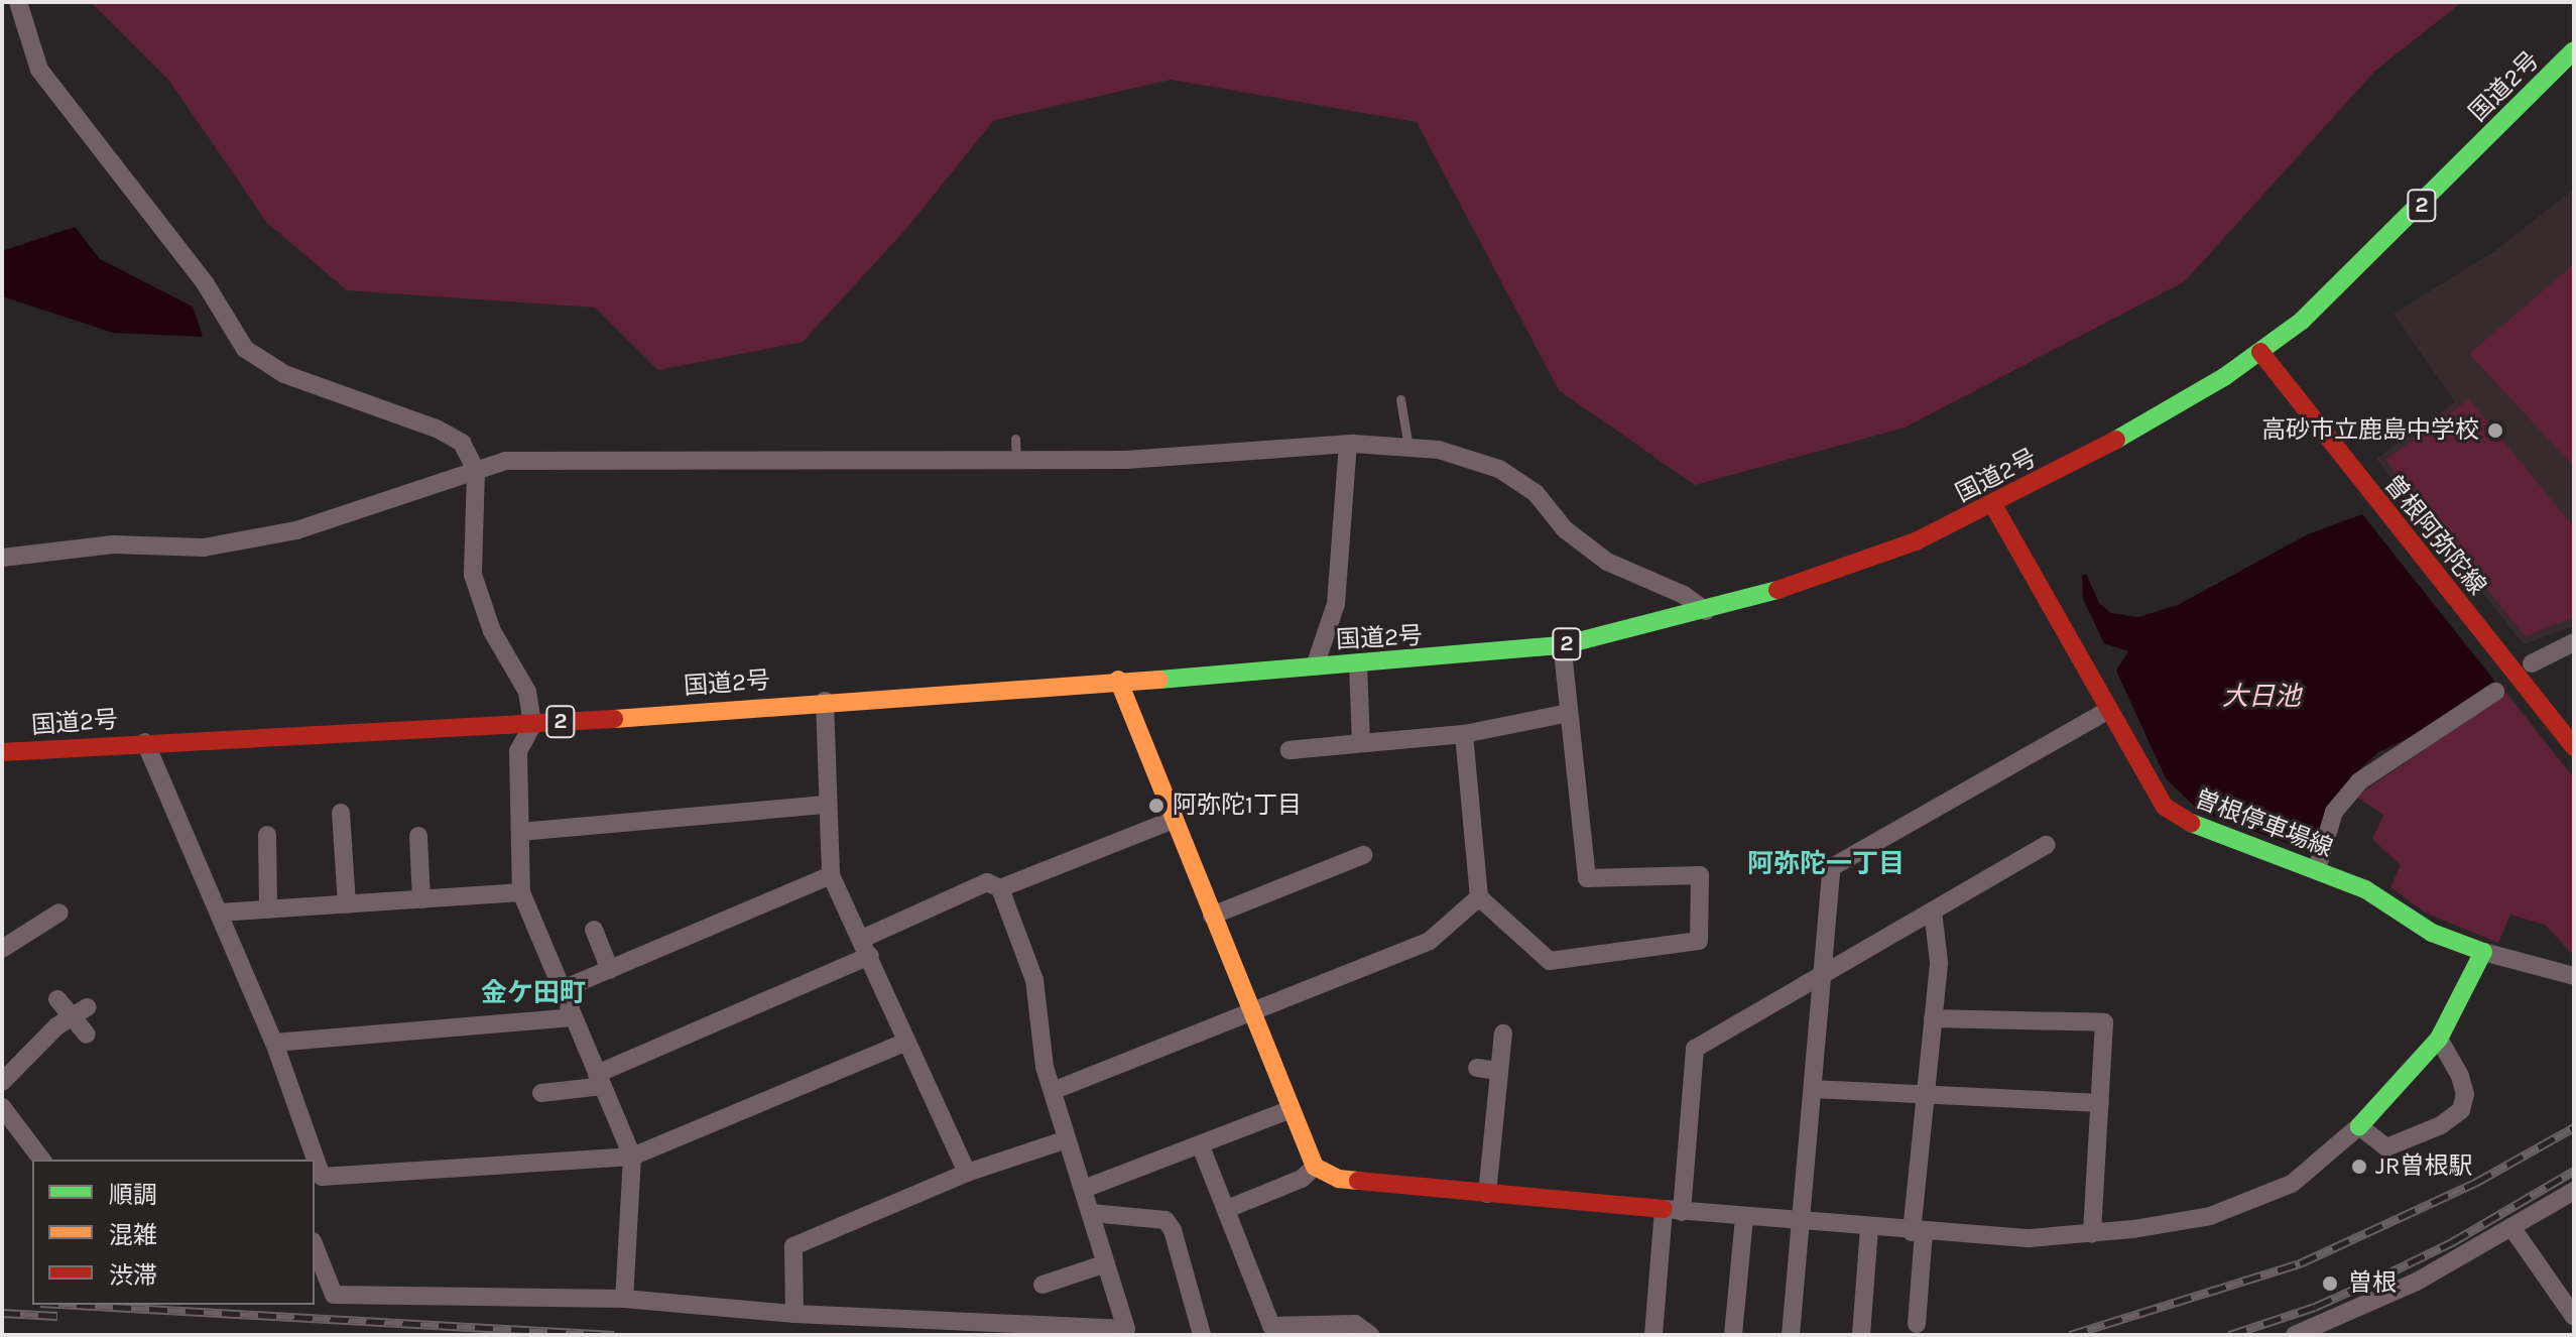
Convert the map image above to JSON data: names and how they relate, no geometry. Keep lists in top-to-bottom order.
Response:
{
  "streets": {
    "main road": [
      "国道2号",
      "2",
      "曽根阿弥陀線",
      "曽根停車場線"
    ]
  },
  "crossings": [
    ["国道2号", "曽根阿弥陀線"],
    ["国道2号", "曽根停車場線"]
  ],
  "districts": ["阿弥陀一丁目", "金ケ田町"],
  "water": ["大日池"],
  "places": [
    "高砂市立鹿島中学校",
    "阿弥陀1丁目",
    "JR曽根駅",
    "曽根"
  ],
  "legend": ["順調", "混雑", "渋滞"]
}
